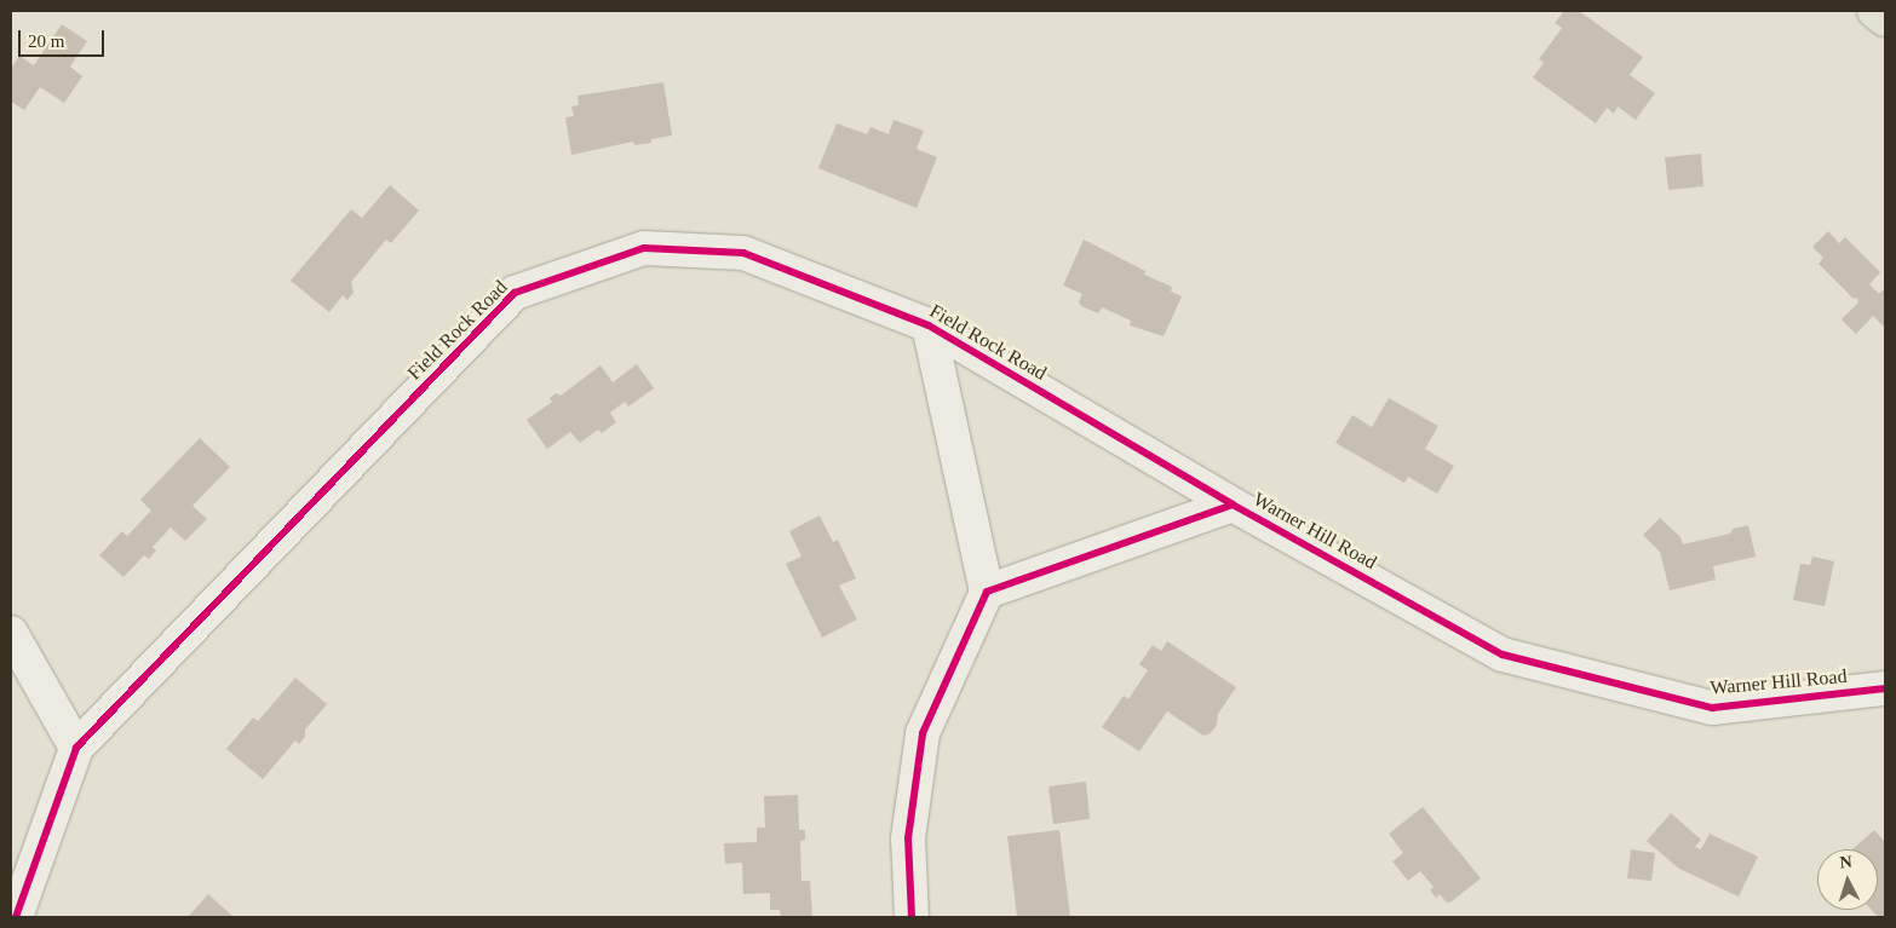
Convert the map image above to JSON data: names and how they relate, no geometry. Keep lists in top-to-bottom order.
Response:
{
  "streets": {
    "street": ["Field Rock Road", "Warner Hill Road"]
  },
  "crossings": [
    ["Field Rock Road", "Warner Hill Road"]
  ],
  "scale_bar": "20 m",
  "north": "top"
}
